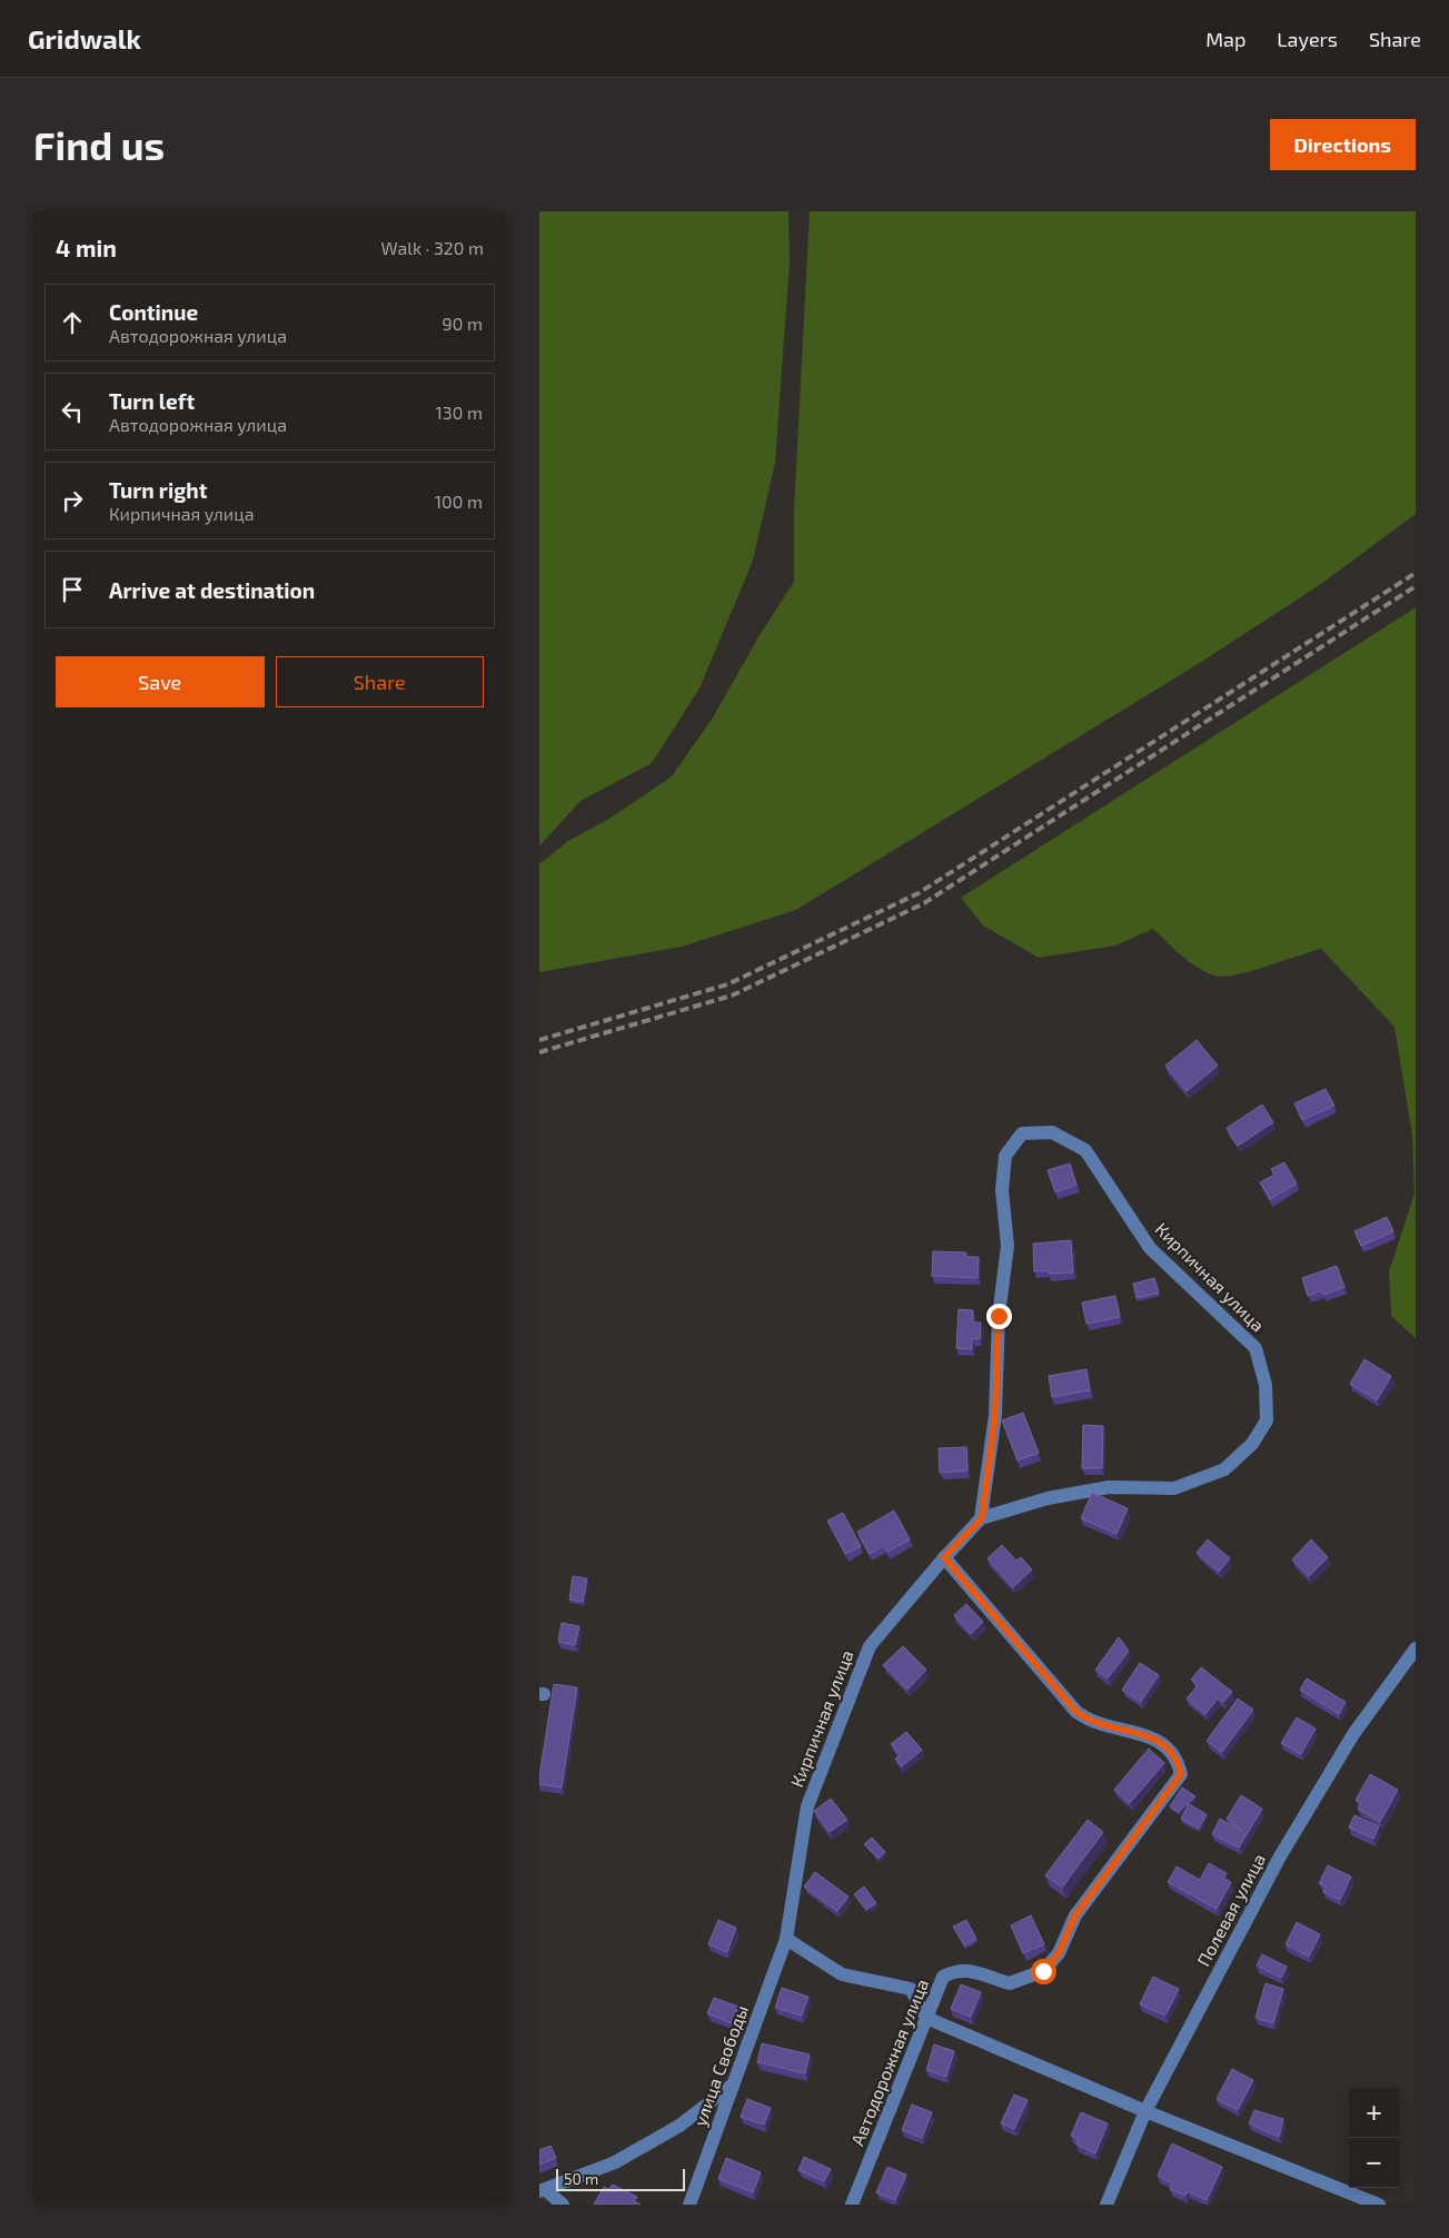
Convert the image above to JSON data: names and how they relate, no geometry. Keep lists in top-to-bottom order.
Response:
{
  "streets": {
    "street": [
      "Кирпичная улица",
      "Полевая улица",
      "Автодорожная улица",
      "улица Свободы"
    ]
  },
  "crossings": [
    ["Кирпичная улица", "Автодорожная улица"],
    ["Кирпичная улица", "улица Свободы"]
  ],
  "scale_bar": "50 m",
  "page": {
    "header": "Gridwalk",
    "nav": ["Map", "Layers", "Share"],
    "buttons": [
      "Directions",
      ["Save", "Share"]
    ],
    "title": "Find us",
    "heading": ["4 min", "Walk · 320 m"],
    "list": [
      ["Continue", "Автодорожная улица", "90 m"],
      ["Turn left", "Автодорожная улица", "130 m"],
      ["Turn right", "Кирпичная улица", "100 m"],
      "Arrive at destination"
    ],
    "map_buttons": ["+", "−"],
    "scale": "50 m"
  }
}
